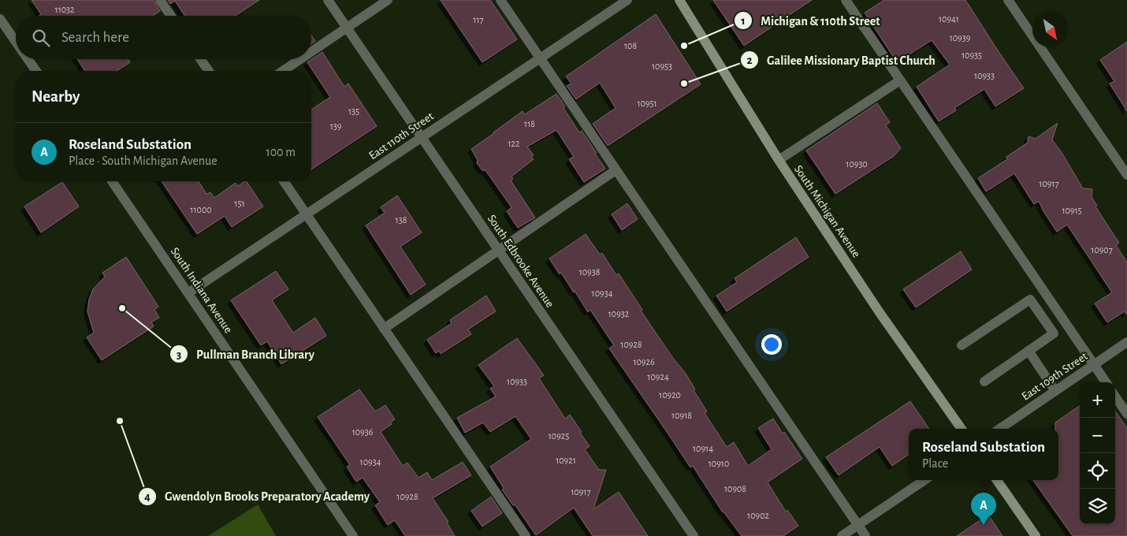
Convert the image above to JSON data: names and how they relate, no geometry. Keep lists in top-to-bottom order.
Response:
{
  "streets": {
    "main road": ["South Michigan Avenue"],
    "street": [
      "East 110th Street",
      "South Edbrooke Avenue",
      "South Indiana Avenue",
      "East 109th Street"
    ]
  },
  "crossings": [
    ["East 110th Street", "South Edbrooke Avenue"],
    ["East 110th Street", "South Indiana Avenue"]
  ],
  "places": [
    "Michigan & 110th Street",
    "Galilee Missionary Baptist Church",
    "Pullman Branch Library",
    "Gwendolyn Brooks Preparatory Academy"
  ],
  "house_numbers": [
    "11032",
    "10941",
    "117",
    "10939",
    "108",
    "10935",
    "10953",
    "10933",
    "10951",
    "135",
    "118",
    "139",
    "122",
    "10930",
    "10917",
    "151",
    "11000",
    "10915",
    "138",
    "10907",
    "10938",
    "10934",
    "10932",
    "10928",
    "10926",
    "10924",
    "10933",
    "10920",
    "10918",
    "10936",
    "10925",
    "10914",
    "10921",
    "10934",
    "10910",
    "10908",
    "10917",
    "10928",
    "10902"
  ],
  "north": "bottom right",
  "page": {
    "search": "Search here",
    "heading": "Nearby",
    "list": [
      {
        "mark": "A",
        "name": "Roseland Substation",
        "note": "Place · South Michigan Avenue",
        "value": "100 m"
      }
    ],
    "map_buttons": ["+", "−"],
    "popup": ["Roseland Substation", "Place"],
    "pins": "A"
  }
}
